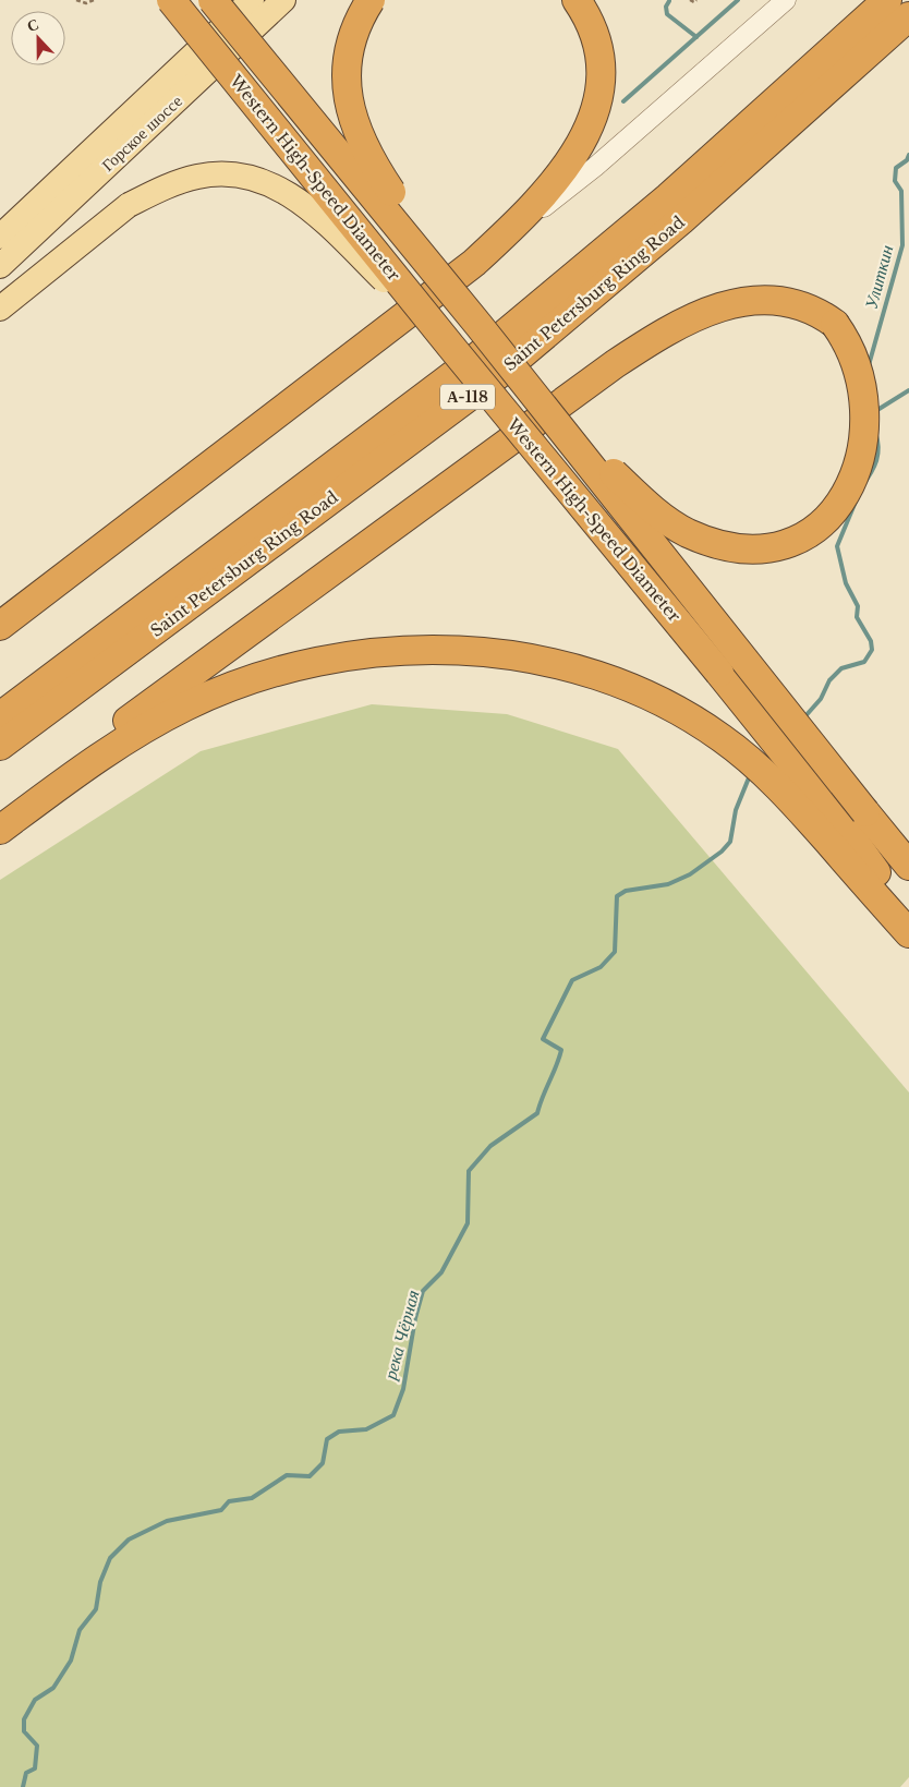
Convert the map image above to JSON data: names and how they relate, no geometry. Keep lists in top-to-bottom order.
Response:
{
  "streets": {
    "highway": ["Western High-Speed Diameter", "Saint Petersburg Ring Road", "А-118"],
    "main road": ["Горское шоссе"]
  },
  "water": ["Улиткин", "река Чёрная"],
  "north": "top"
}
